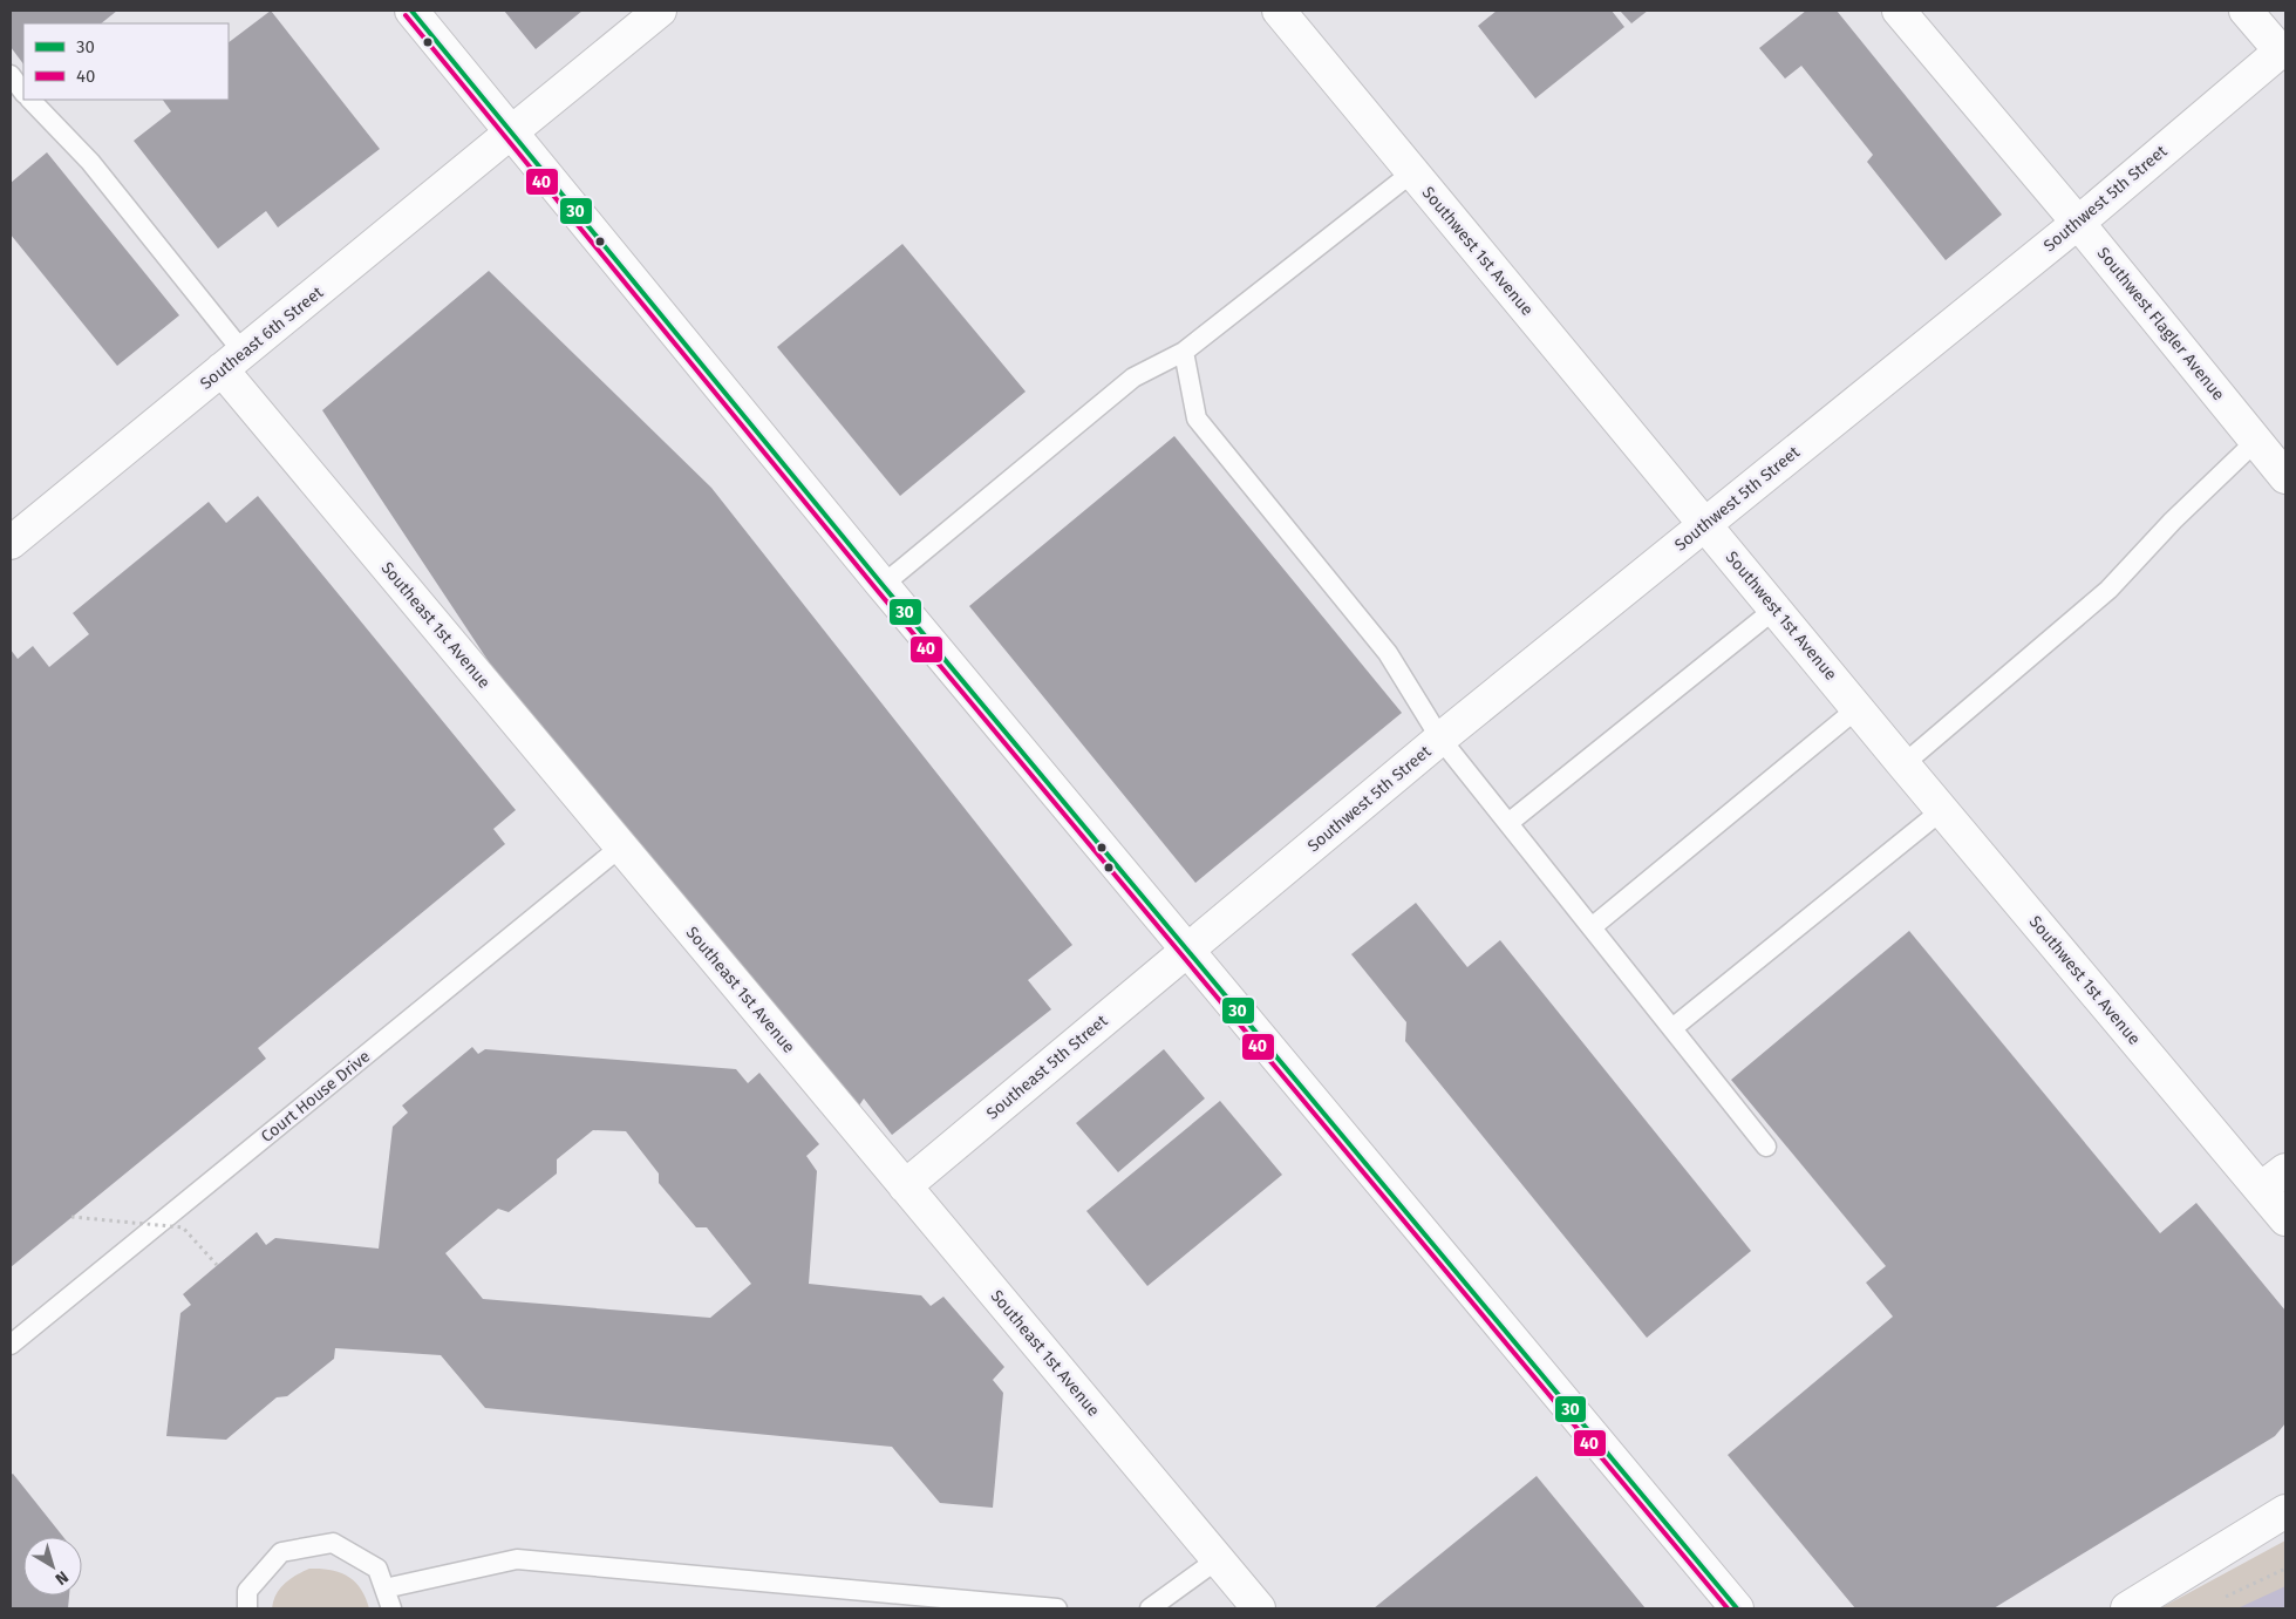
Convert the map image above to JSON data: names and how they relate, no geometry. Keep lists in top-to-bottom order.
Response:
{
  "streets": {
    "street": [
      "Southwest 5th Street",
      "Southwest 1st Avenue",
      "Southwest Flagler Avenue",
      "Southeast 6th Street",
      "Southeast 1st Avenue",
      "Southeast 5th Street"
    ],
    "lane": ["Court House Drive"]
  },
  "crossings": [
    ["Southwest 5th Street", "Southwest 1st Avenue"],
    ["Southwest 5th Street", "Southwest Flagler Avenue"],
    ["Southwest 5th Street", "Southeast 5th Street"],
    ["Southeast 6th Street", "Southeast 1st Avenue"],
    ["Southeast 1st Avenue", "Southeast 5th Street"],
    ["Southeast 1st Avenue", "Court House Drive"]
  ],
  "lines": ["transit line 30", "transit line 40"],
  "legend": ["30", "40"],
  "north": "bottom right"
}
